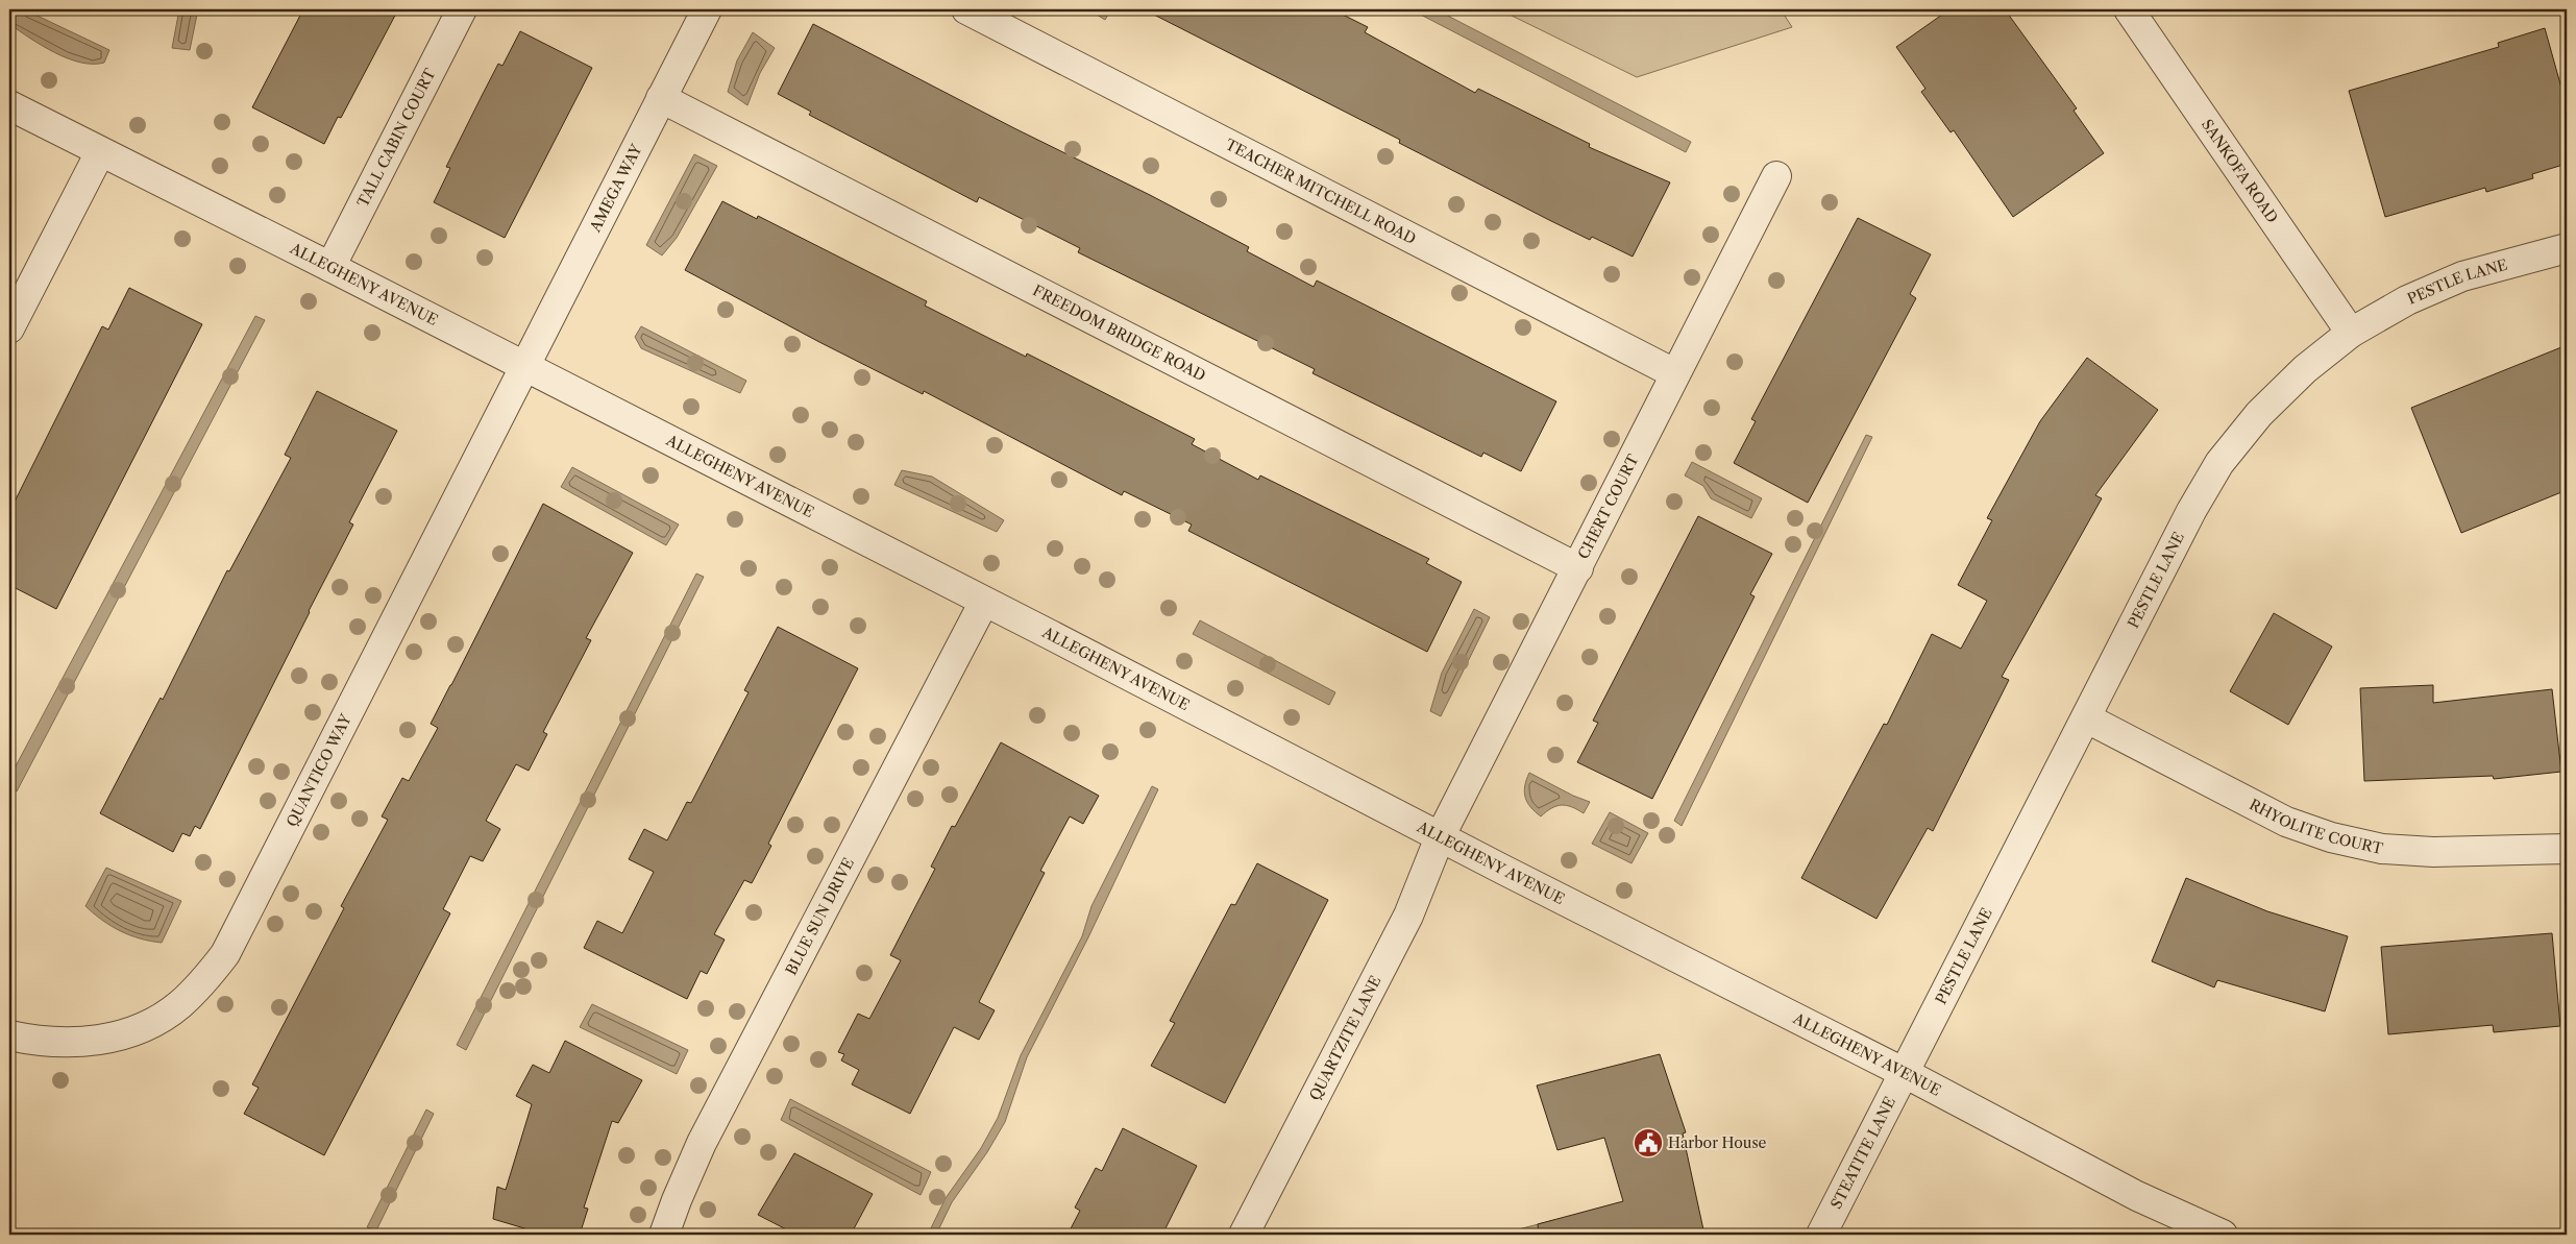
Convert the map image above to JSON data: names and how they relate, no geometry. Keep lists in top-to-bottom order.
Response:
{
  "streets": {
    "street": [
      "TALL CABIN COURT",
      "SANKOFA ROAD",
      "AMEGA WAY",
      "TEACHER MITCHELL ROAD",
      "PESTLE LANE",
      "ALLEGHENY AVENUE",
      "FREEDOM BRIDGE ROAD",
      "CHERT COURT",
      "QUANTICO WAY",
      "RHYOLITE COURT",
      "BLUE SUN DRIVE",
      "QUARTZITE LANE",
      "STEATITE LANE"
    ]
  },
  "crossings": [
    ["TALL CABIN COURT", "ALLEGHENY AVENUE"],
    ["SANKOFA ROAD", "PESTLE LANE"],
    ["AMEGA WAY", "ALLEGHENY AVENUE"],
    ["AMEGA WAY", "FREEDOM BRIDGE ROAD"],
    ["AMEGA WAY", "QUANTICO WAY"],
    ["TEACHER MITCHELL ROAD", "CHERT COURT"],
    ["PESTLE LANE", "ALLEGHENY AVENUE"],
    ["PESTLE LANE", "RHYOLITE COURT"],
    ["PESTLE LANE", "STEATITE LANE"],
    ["ALLEGHENY AVENUE", "CHERT COURT"],
    ["ALLEGHENY AVENUE", "QUANTICO WAY"],
    ["ALLEGHENY AVENUE", "BLUE SUN DRIVE"],
    ["ALLEGHENY AVENUE", "QUARTZITE LANE"],
    ["ALLEGHENY AVENUE", "STEATITE LANE"],
    ["FREEDOM BRIDGE ROAD", "CHERT COURT"],
    ["CHERT COURT", "QUARTZITE LANE"]
  ],
  "places": {
    "public building": ["Harbor House"]
  }
}
